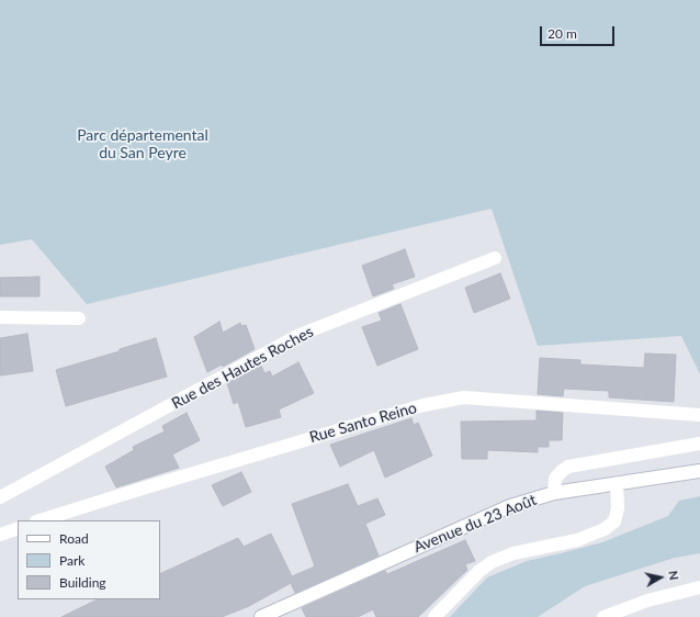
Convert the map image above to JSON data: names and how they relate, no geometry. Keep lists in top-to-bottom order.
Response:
{
  "streets": {
    "street": ["Rue des Hautes Roches", "Rue Santo Reino", "Avenue du 23 Août"]
  },
  "parks": ["Parc départemental du San Peyre"],
  "legend": ["Road", "Park", "Building"],
  "scale_bar": "20 m",
  "north": "right"
}
